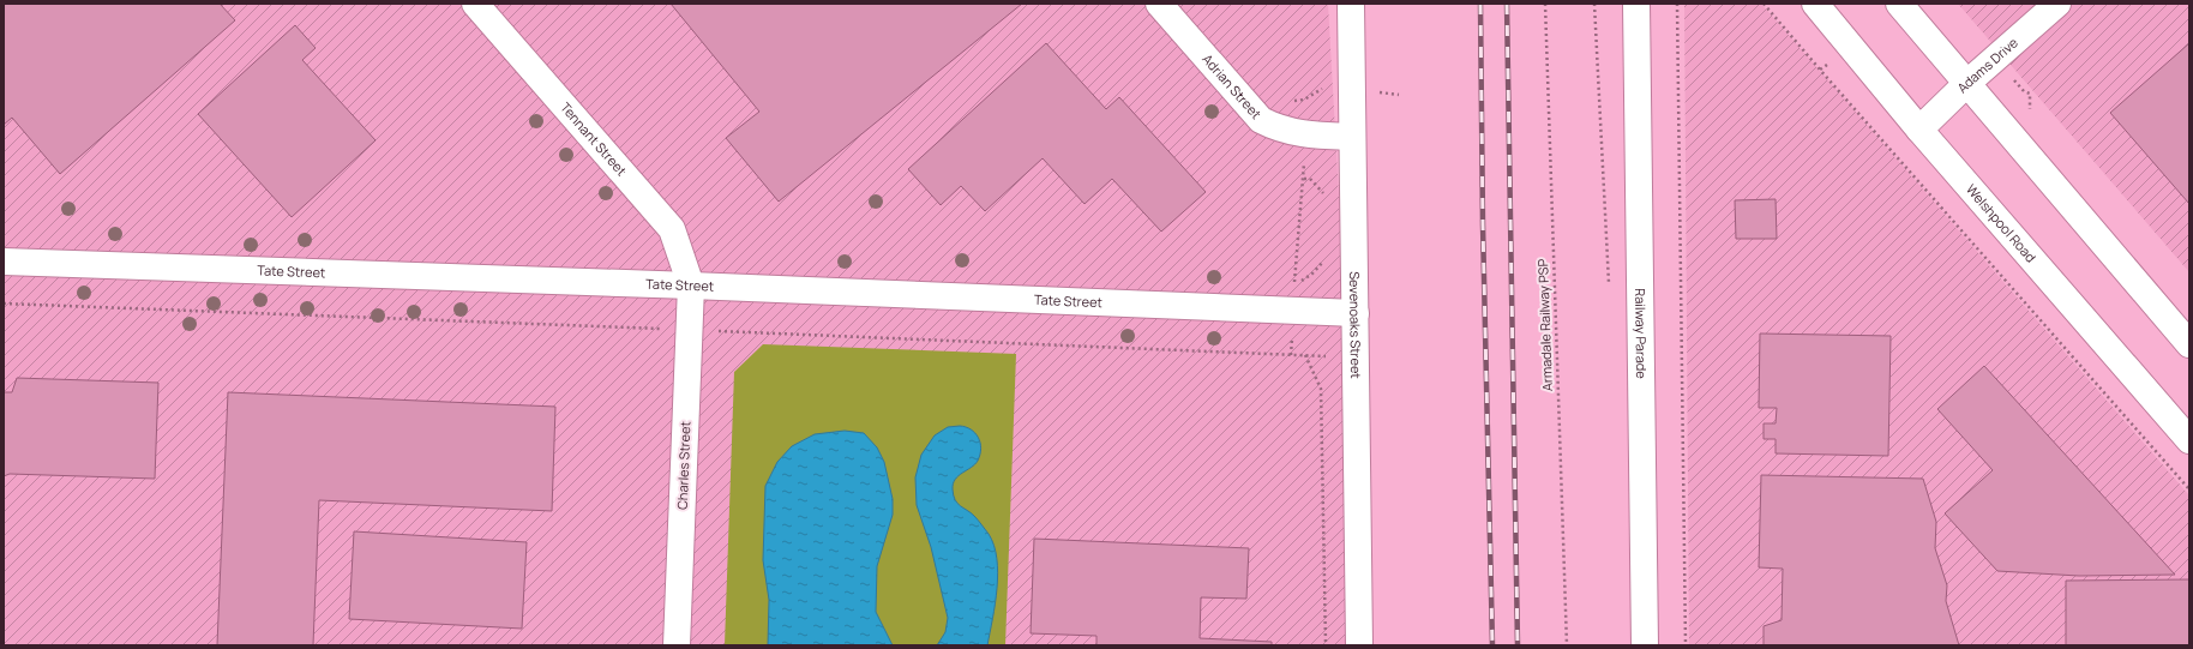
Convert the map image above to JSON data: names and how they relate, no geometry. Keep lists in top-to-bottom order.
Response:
{
  "streets": {
    "street": [
      "Adams Drive",
      "Adrian Street",
      "Tennant Street",
      "Welshpool Road",
      "Tate Street",
      "Sevenoaks Street",
      "Railway Parade",
      "Charles Street"
    ],
    "path": ["Armadale Railway PSP"]
  },
  "crossings": [
    ["Adams Drive", "Welshpool Road"],
    ["Adrian Street", "Sevenoaks Street"],
    ["Tennant Street", "Tate Street"],
    ["Tennant Street", "Charles Street"],
    ["Tate Street", "Sevenoaks Street"],
    ["Tate Street", "Charles Street"]
  ]
}
